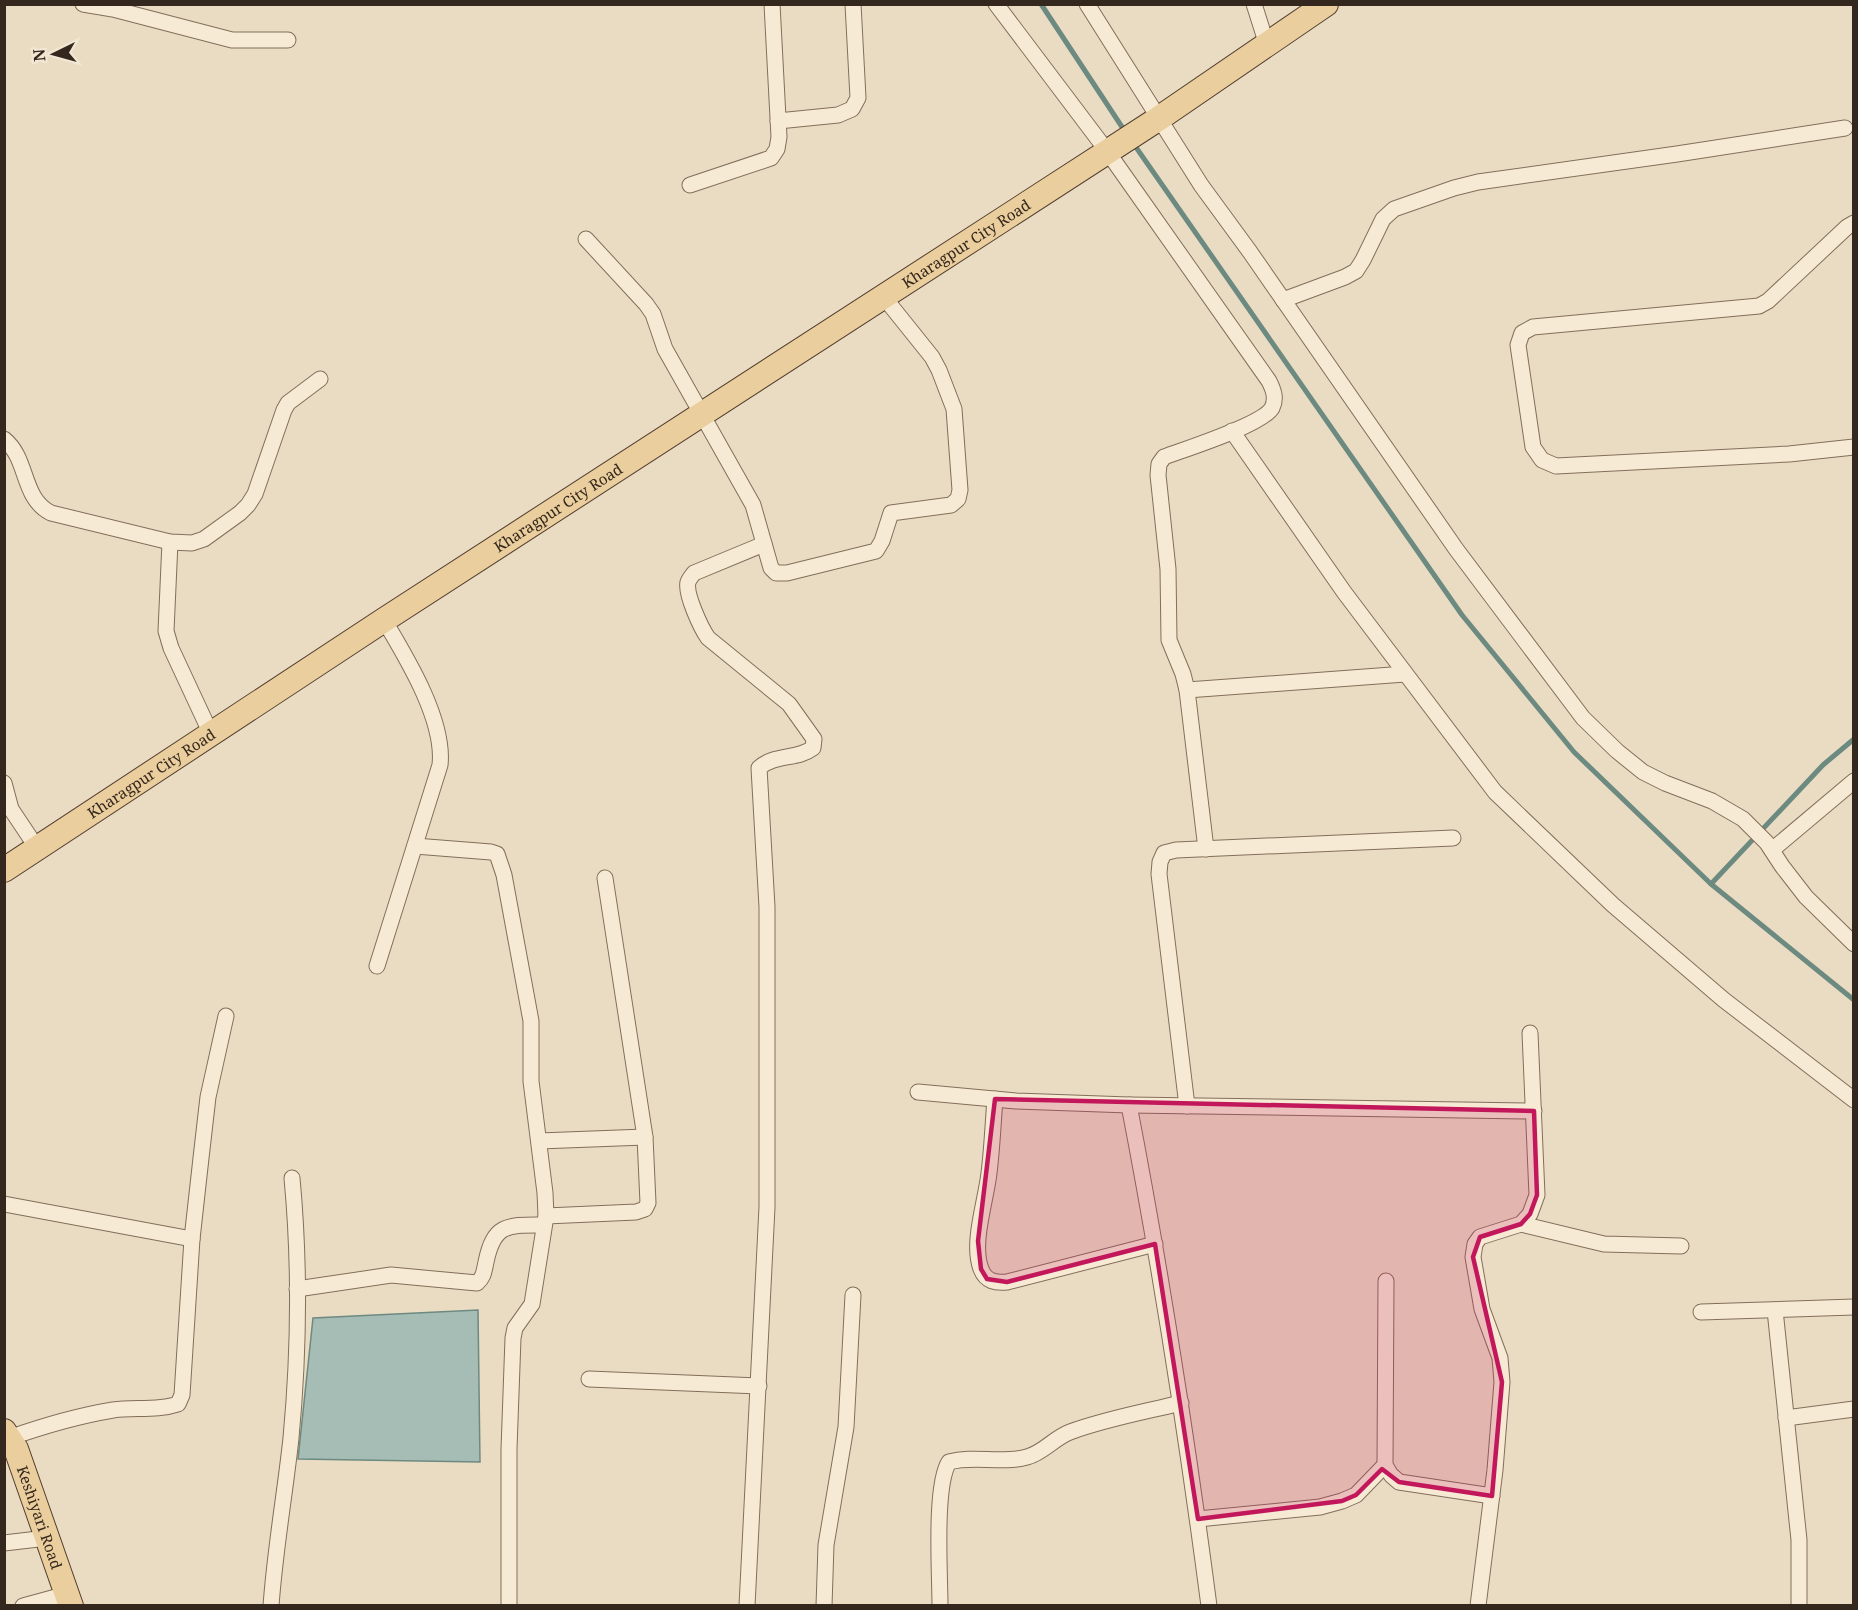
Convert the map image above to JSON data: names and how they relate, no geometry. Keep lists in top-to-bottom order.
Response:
{
  "streets": {
    "main road": ["Kharagpur City Road", "Keshiyari Road"]
  },
  "north": "left"
}
